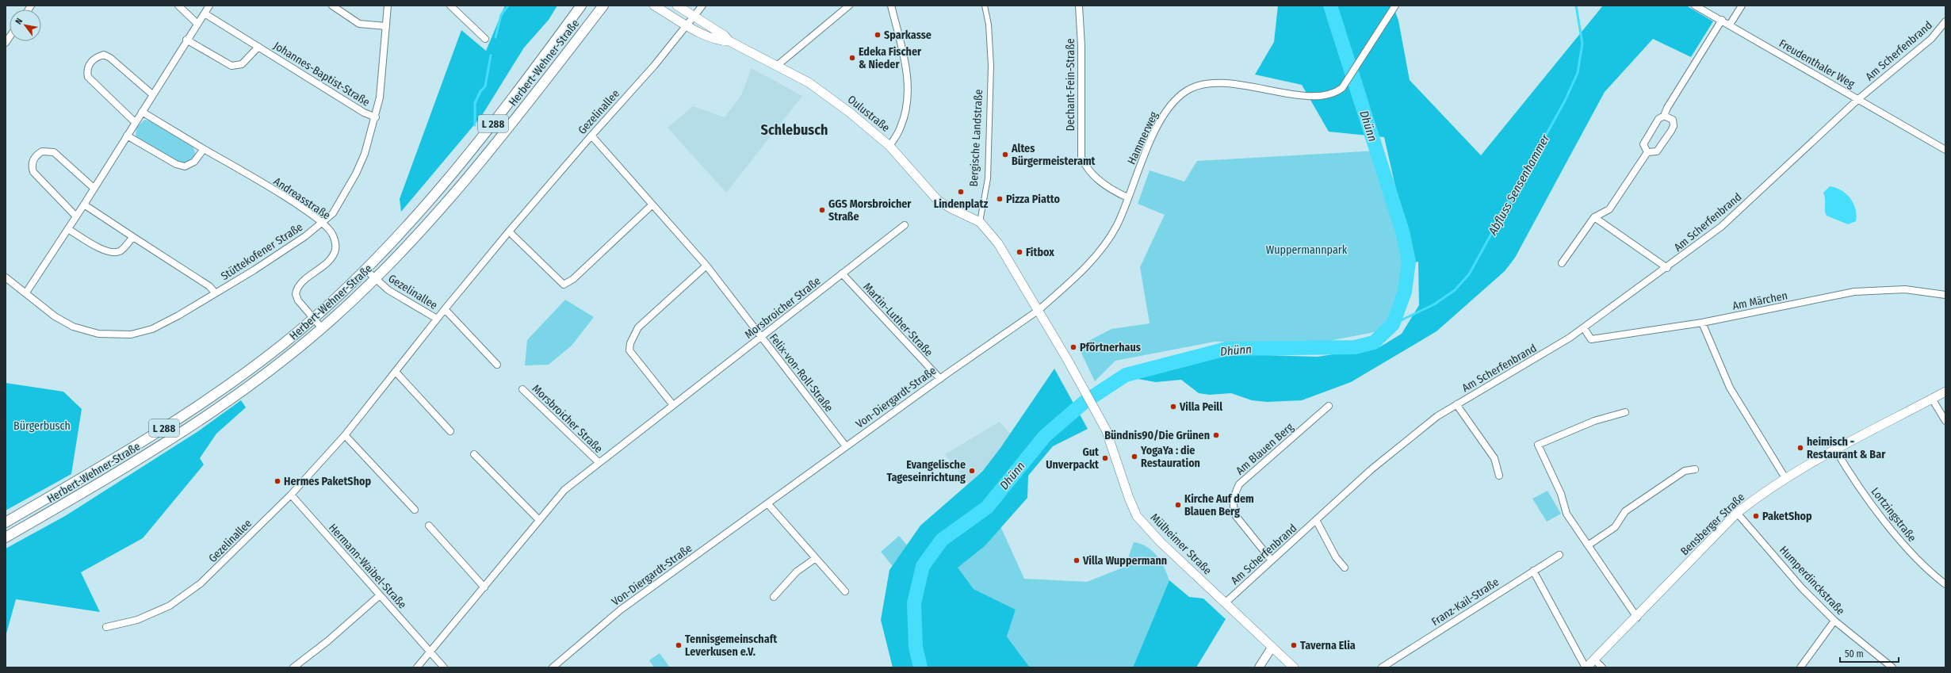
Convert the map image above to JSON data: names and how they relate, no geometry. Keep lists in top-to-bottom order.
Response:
{
  "streets": {
    "main road": [
      "Herbert-Wehner-Straße",
      "Oulustraße",
      "L 288",
      "Bensberger Straße",
      "Mülheimer Straße"
    ],
    "street": [
      "Am Scherfenbrand",
      "Freudenthaler Weg",
      "Johannes-Baptist-Straße",
      "Dechant-Fein-Straße",
      "Gezelinallee",
      "Bergische Landstraße",
      "Hammerweg",
      "Andreasstraße",
      "Stüttekofener Straße",
      "Am Märchen",
      "Morsbroicher Straße",
      "Martin-Luther-Straße",
      "Felix-von-Roll-Straße",
      "Von-Diergardt-Straße",
      "Am Blauen Berg",
      "Lortzingstraße",
      "Hermann-Waibel-Straße",
      "Humperdinckstraße",
      "Franz-Kail-Straße"
    ]
  },
  "crossings": [
    ["Am Scherfenbrand", "Freudenthaler Weg"],
    ["Am Scherfenbrand", "Am Märchen"],
    ["Am Scherfenbrand", "Am Blauen Berg"],
    ["Am Scherfenbrand", "Mülheimer Straße"],
    ["Herbert-Wehner-Straße", "Gezelinallee"],
    ["Herbert-Wehner-Straße", "Andreasstraße"],
    ["Johannes-Baptist-Straße", "Stüttekofener Straße"],
    ["Dechant-Fein-Straße", "Hammerweg"],
    ["Gezelinallee", "Oulustraße"],
    ["Gezelinallee", "Felix-von-Roll-Straße"],
    ["Gezelinallee", "Hermann-Waibel-Straße"],
    ["Oulustraße", "Bergische Landstraße"],
    ["Hammerweg", "Von-Diergardt-Straße"],
    ["Hammerweg", "Mülheimer Straße"],
    ["Andreasstraße", "Stüttekofener Straße"],
    ["Morsbroicher Straße", "Martin-Luther-Straße"],
    ["Morsbroicher Straße", "Felix-von-Roll-Straße"],
    ["Morsbroicher Straße", "Hermann-Waibel-Straße"],
    ["Martin-Luther-Straße", "Von-Diergardt-Straße"],
    ["Felix-von-Roll-Straße", "Von-Diergardt-Straße"],
    ["Von-Diergardt-Straße", "Mülheimer Straße"],
    ["Lortzingstraße", "Bensberger Straße"],
    ["Bensberger Straße", "Humperdinckstraße"]
  ],
  "districts": ["Schlebusch"],
  "water": ["Dhünn", "Abfluss Sensenhammer"],
  "parks": ["Wuppermannpark", "Bürgerbusch"],
  "places": [
    "Sparkasse",
    "Edeka Fischer & Nieder",
    "Altes Bürgermeisteramt",
    "Lindenplatz",
    "Pizza Piatto",
    "GGS Morsbroicher Straße",
    "Fitbox",
    "Pförtnerhaus",
    "Villa Peill",
    "Bündnis90/Die Grünen",
    "heimisch - Restaurant & Bar",
    "YogaYa : die Restauration",
    "Gut Unverpackt",
    "Evangelische Tageseinrichtung",
    "Hermes PaketShop",
    "Kirche Auf dem Blauen Berg",
    "PaketShop",
    "Villa Wuppermann",
    "Tennisgemeinschaft Leverkusen e.V.",
    "Taverna Elia"
  ],
  "scale_bar": "50 m",
  "north": "top left"
}
